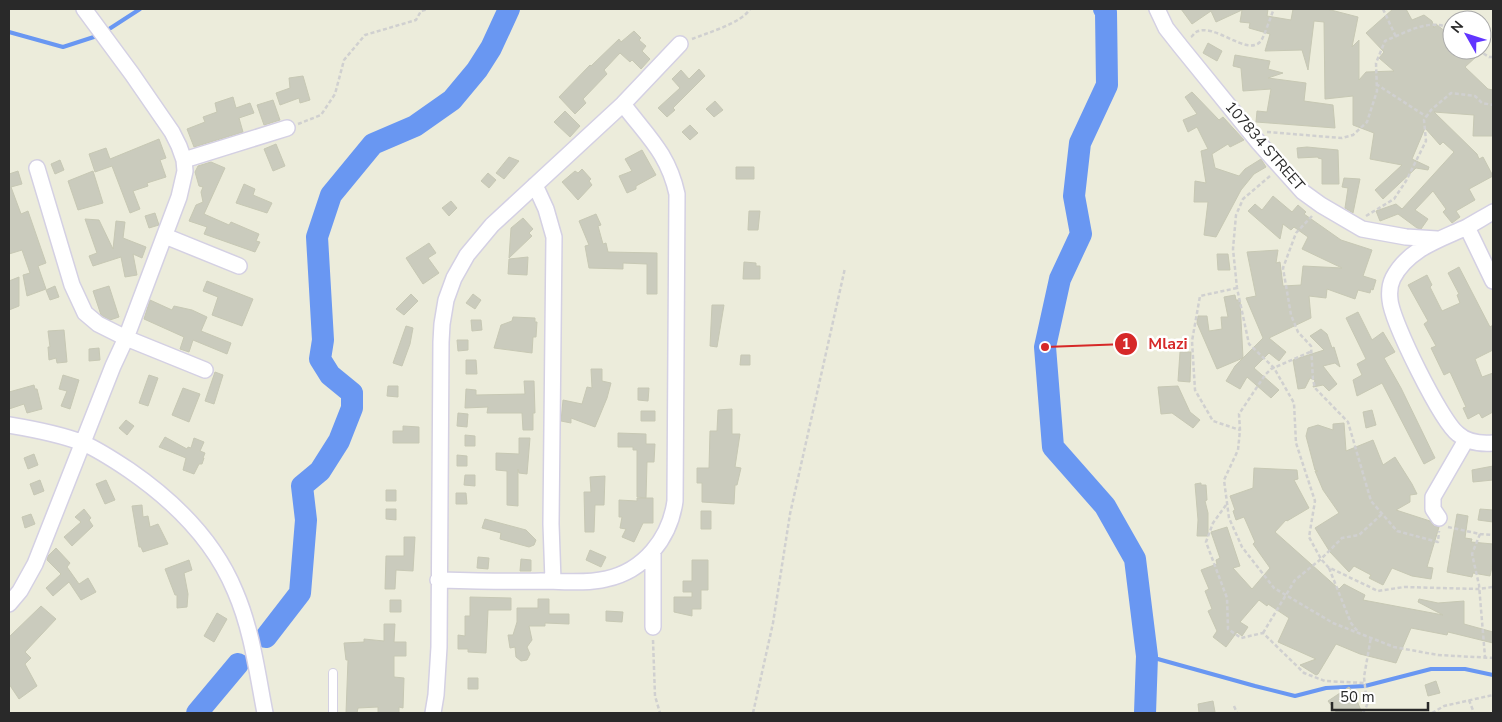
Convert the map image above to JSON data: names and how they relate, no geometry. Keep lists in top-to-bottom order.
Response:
{
  "streets": {
    "street": ["107834 STREET"]
  },
  "places": ["Mlazi"],
  "scale_bar": "50 m",
  "north": "top left"
}
